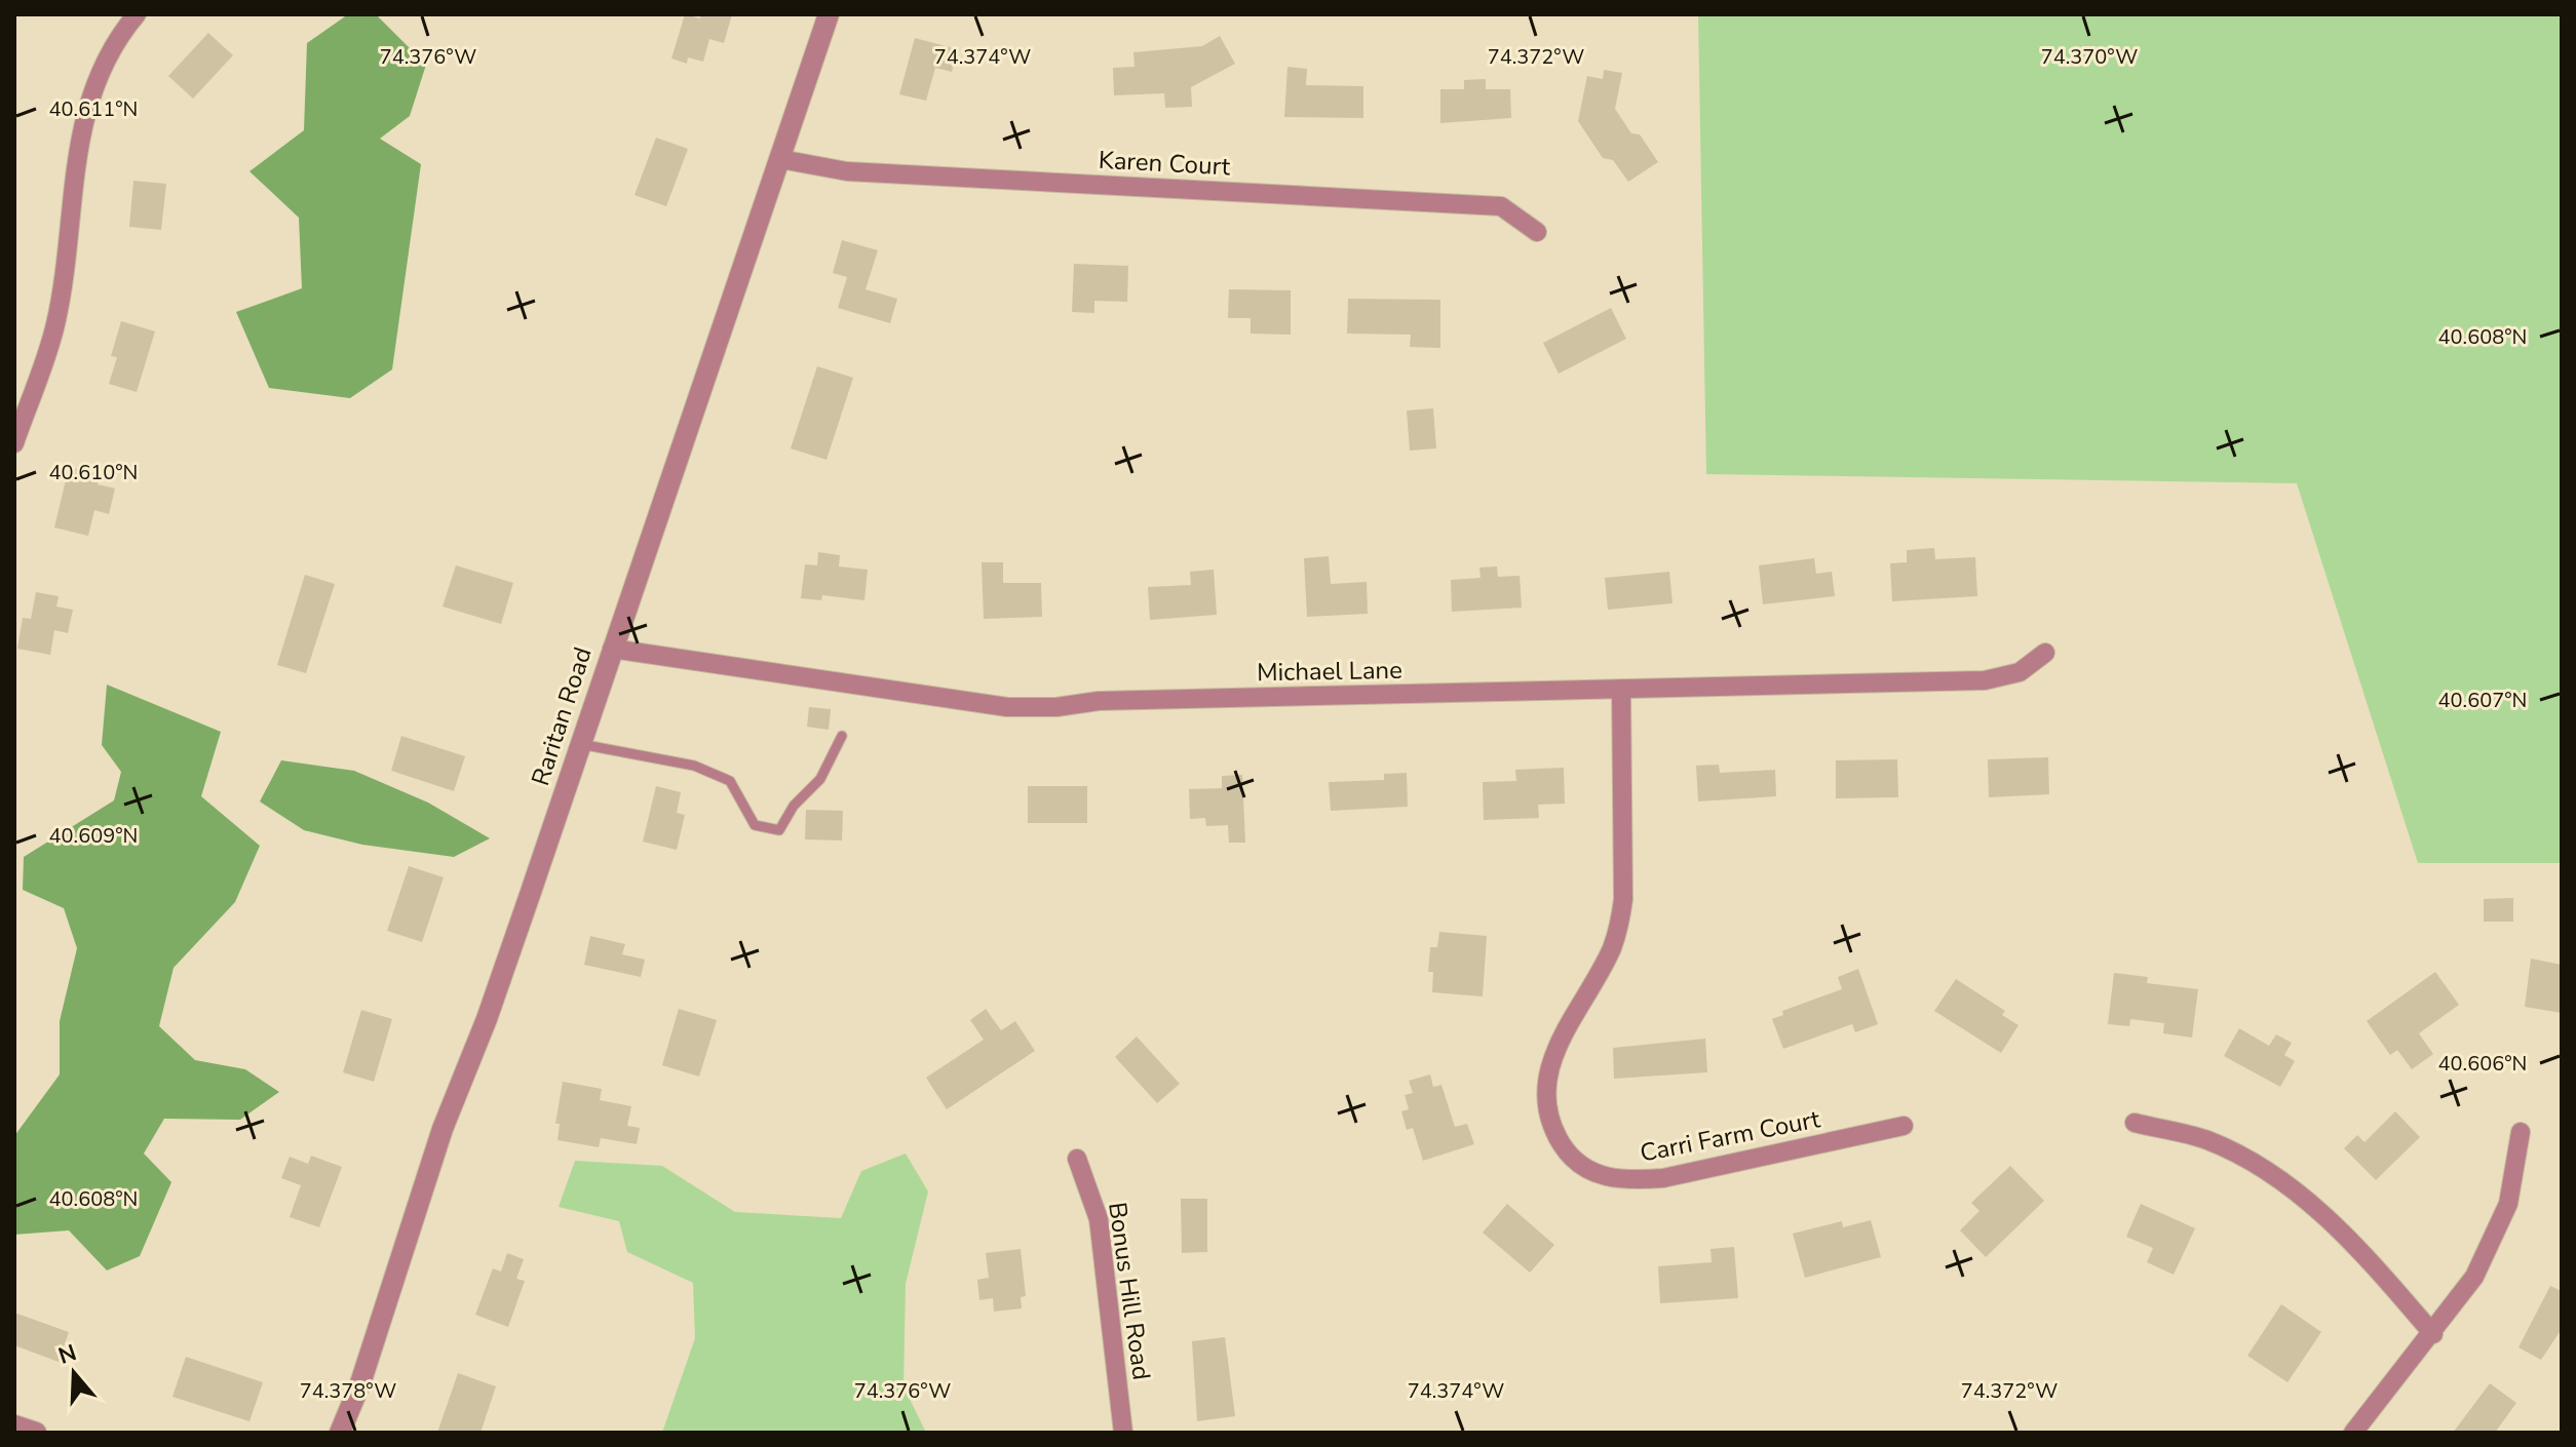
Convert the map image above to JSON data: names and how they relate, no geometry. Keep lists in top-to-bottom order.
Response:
{
  "streets": {
    "street": [
      "Karen Court",
      "Michael Lane",
      "Raritan Road",
      "Carri Farm Court",
      "Bonus Hill Road"
    ]
  },
  "crossings": [
    ["Karen Court", "Raritan Road"],
    ["Michael Lane", "Raritan Road"],
    ["Michael Lane", "Carri Farm Court"]
  ],
  "north": "top",
  "coordinates": [
    "74.376°W",
    "74.374°W",
    "74.372°W",
    "74.370°W",
    "40.611°N",
    "40.608°N",
    "40.610°N",
    "40.607°N",
    "40.609°N",
    "40.606°N",
    "74.378°W"
  ]
}
